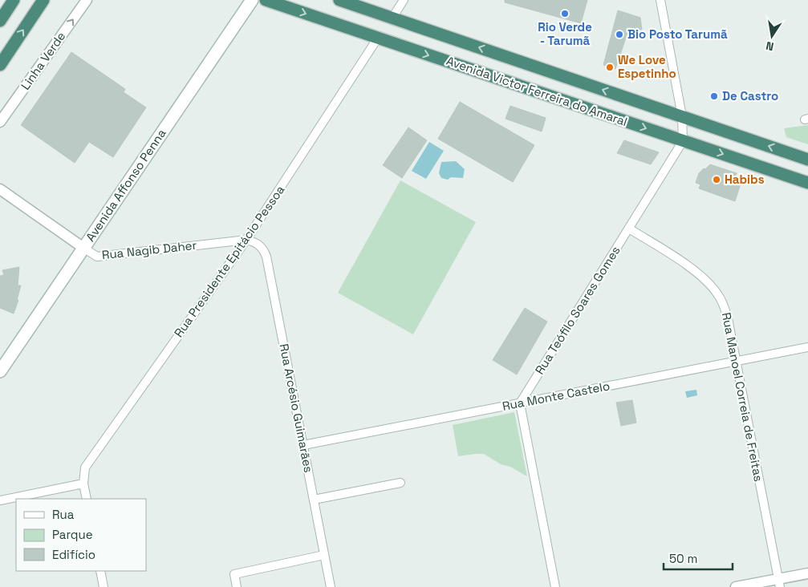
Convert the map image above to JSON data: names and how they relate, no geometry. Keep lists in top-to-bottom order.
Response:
{
  "streets": {
    "highway": ["Avenida Victor Ferreira do Amaral"],
    "main road": ["Avenida Affonso Penna"],
    "street": [
      "Linha Verde",
      "Rua Nagib Daher",
      "Rua Presidente Epitácio Pessoa",
      "Rua Teófilo Soares Gomes",
      "Rua Monte Castelo",
      "Rua Manoel Correia de Freitas",
      "Rua Arcésio Guimarães"
    ]
  },
  "crossings": [
    ["Avenida Victor Ferreira do Amaral", "Rua Presidente Epitácio Pessoa"],
    ["Avenida Victor Ferreira do Amaral", "Rua Teófilo Soares Gomes"],
    ["Avenida Affonso Penna", "Rua Nagib Daher"],
    ["Rua Nagib Daher", "Rua Presidente Epitácio Pessoa"],
    ["Rua Nagib Daher", "Rua Arcésio Guimarães"],
    ["Rua Presidente Epitácio Pessoa", "Rua Arcésio Guimarães"],
    ["Rua Teófilo Soares Gomes", "Rua Monte Castelo"],
    ["Rua Teófilo Soares Gomes", "Rua Manoel Correia de Freitas"],
    ["Rua Monte Castelo", "Rua Manoel Correia de Freitas"],
    ["Rua Monte Castelo", "Rua Arcésio Guimarães"]
  ],
  "one_way": ["Linha Verde"],
  "places": [
    "Rio Verde - Tarumã",
    "Bio Posto Tarumã",
    "We Love Espetinho",
    "De Castro",
    "Habibs"
  ],
  "legend": ["Rua", "Parque", "Edifício"],
  "scale_bar": "50 m",
  "north": "bottom"
}
